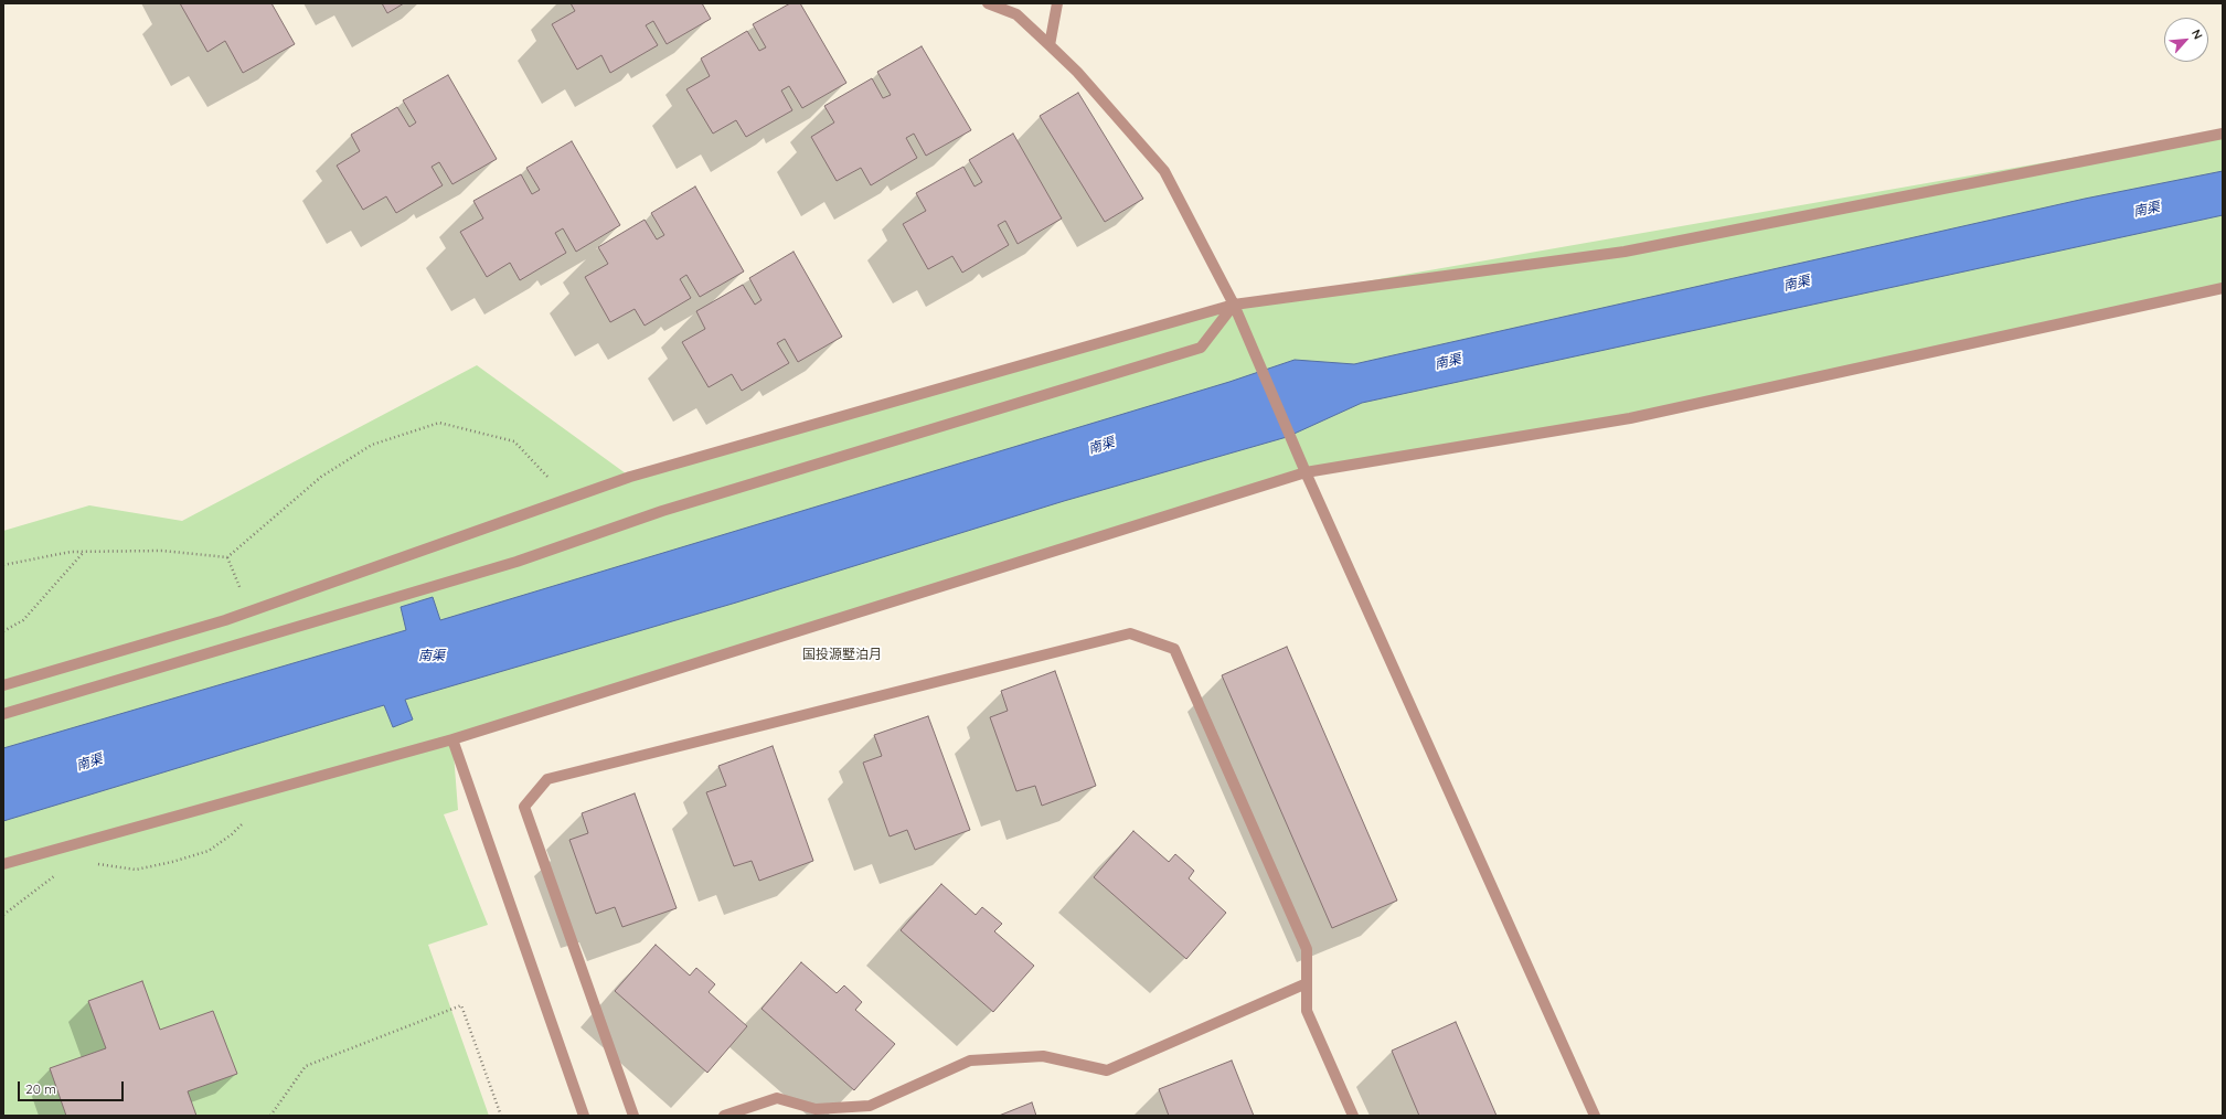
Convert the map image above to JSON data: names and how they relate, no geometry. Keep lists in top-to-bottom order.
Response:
{
  "districts": ["国投源墅泊月"],
  "water": ["南渠"],
  "scale_bar": "20 m",
  "north": "top right"
}
